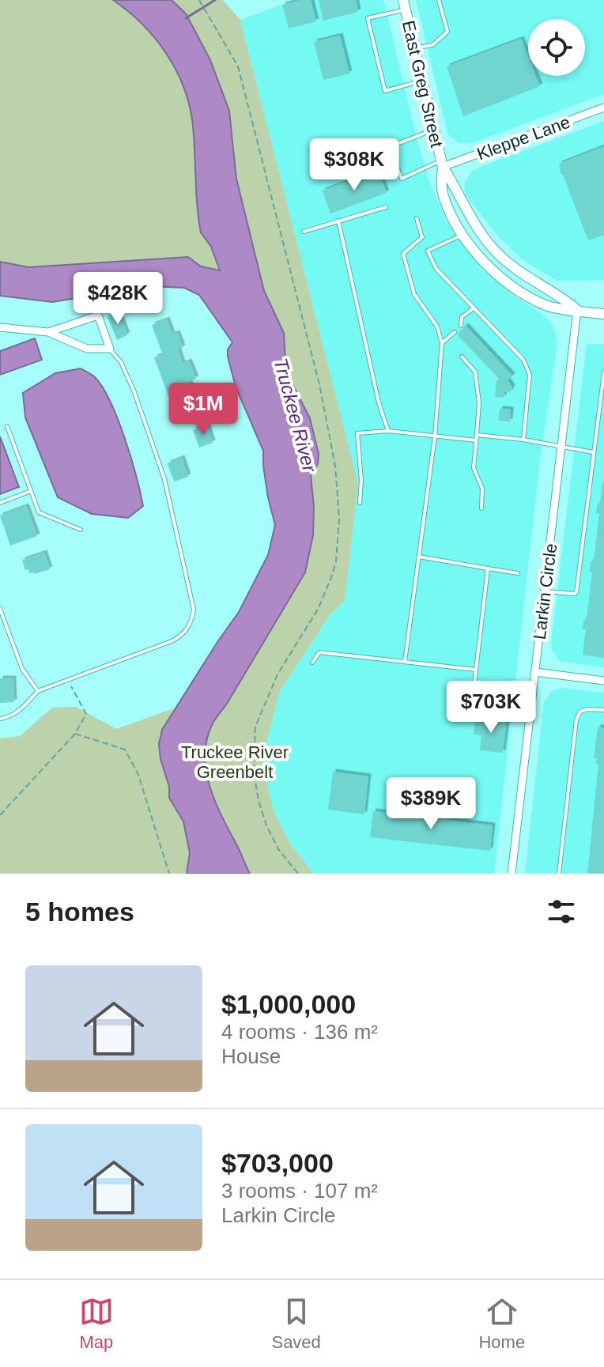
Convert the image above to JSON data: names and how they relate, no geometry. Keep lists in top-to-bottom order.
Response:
{
  "streets": {
    "main road": ["East Greg Street"],
    "street": ["Kleppe Lane", "Larkin Circle"]
  },
  "crossings": [
    ["East Greg Street", "Kleppe Lane"],
    ["East Greg Street", "Larkin Circle"]
  ],
  "water": ["Truckee River"],
  "parks": ["Truckee River Greenbelt"],
  "page": {
    "price": [
      "$308K",
      "$428K",
      "$1M",
      "$703K",
      "$389K"
    ],
    "heading": "5 homes",
    "list": [
      {
        "name": "$1,000,000",
        "note": "4 rooms · 136 m² · House"
      },
      {
        "name": "$703,000",
        "note": "3 rooms · 107 m² · Larkin Circle"
      }
    ],
    "tabs": ["Map", "Saved", "Home"]
  }
}
